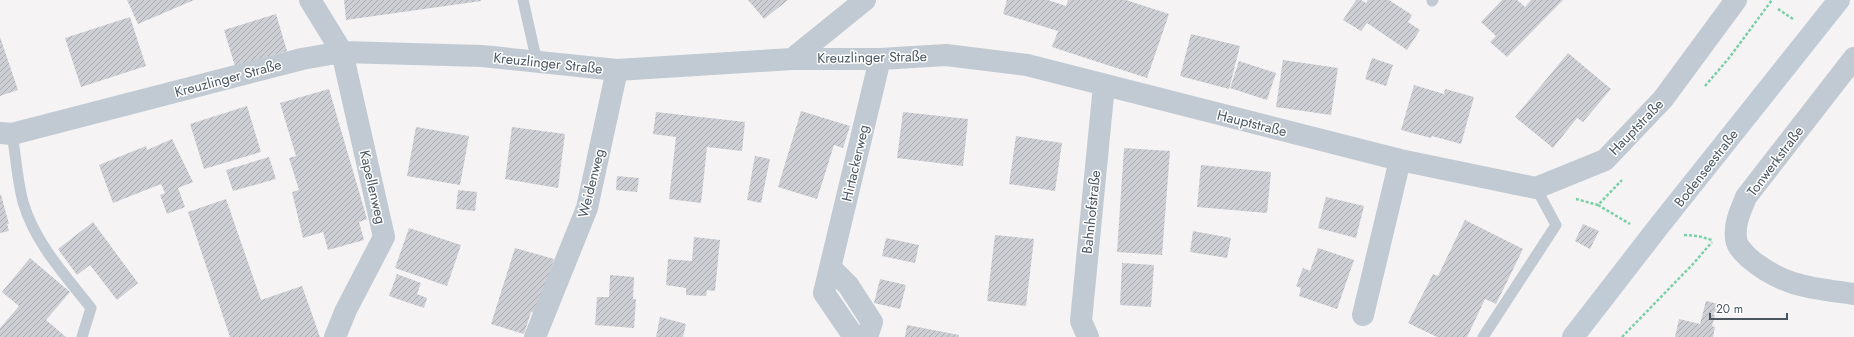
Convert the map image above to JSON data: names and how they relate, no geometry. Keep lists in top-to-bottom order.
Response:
{
  "streets": {
    "main road": ["Bodenseestraße"],
    "street": [
      "Kreuzlinger Straße",
      "Hauptstraße",
      "Tonwerkstraße",
      "Hirtackerweg",
      "Weidenweg",
      "Kapellenweg",
      "Bahnhofstraße"
    ]
  },
  "crossings": [
    ["Kreuzlinger Straße", "Hauptstraße"],
    ["Kreuzlinger Straße", "Hirtackerweg"],
    ["Kreuzlinger Straße", "Weidenweg"],
    ["Kreuzlinger Straße", "Kapellenweg"],
    ["Kreuzlinger Straße", "Bahnhofstraße"],
    ["Hauptstraße", "Bahnhofstraße"]
  ],
  "scale_bar": "20 m"
}
